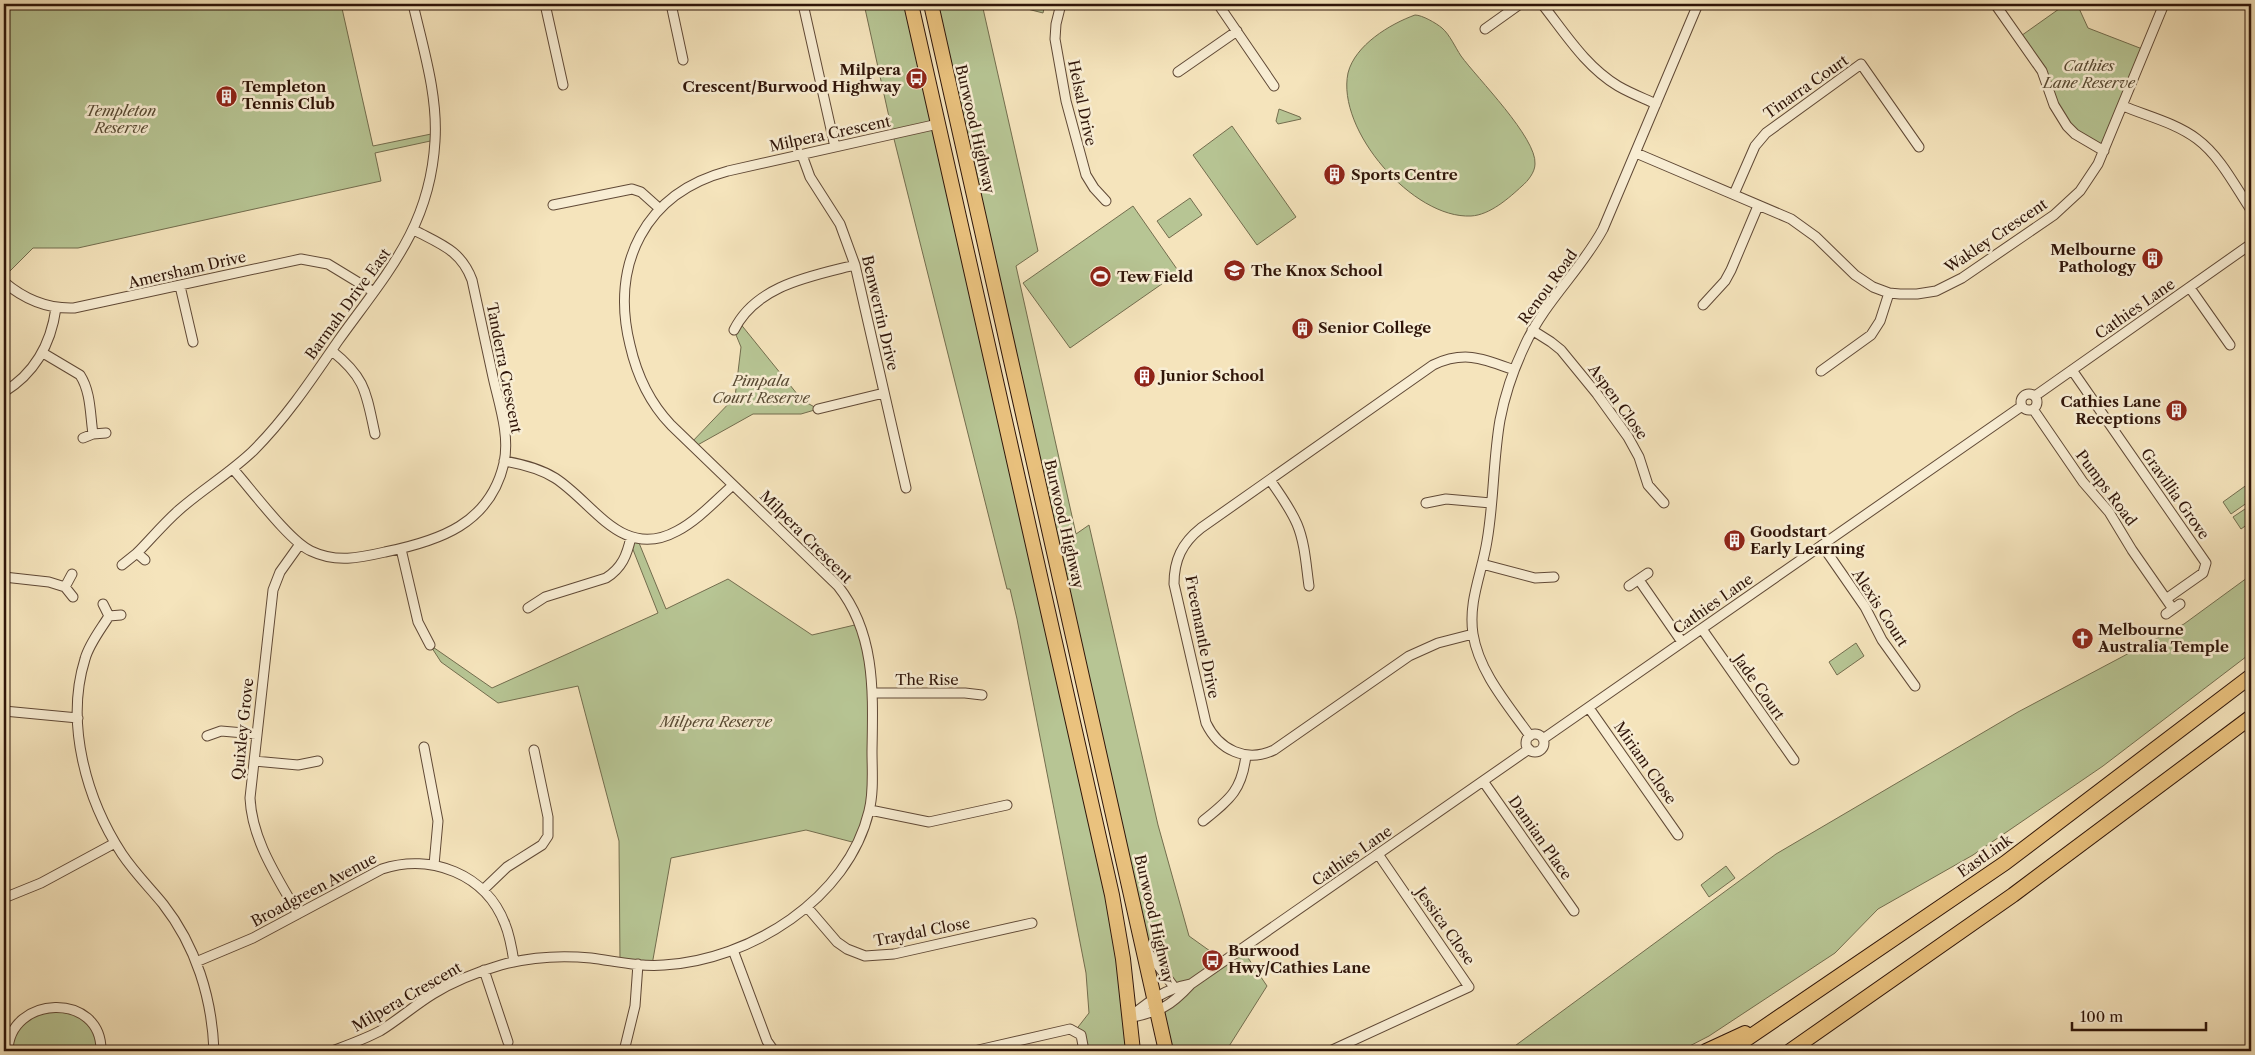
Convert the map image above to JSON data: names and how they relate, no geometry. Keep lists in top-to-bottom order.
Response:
{
  "streets": {
    "highway": ["Burwood Highway", "EastLink"],
    "street": [
      "Tinarra Court",
      "Helsal Drive",
      "Milpera Crescent",
      "Wakley Crescent",
      "Amersham Drive",
      "Renou Road",
      "Barmah Drive East",
      "Cathies Lane",
      "Benwerrin Drive",
      "Tanderra Crescent",
      "Aspen Close",
      "Pumps Road",
      "Gravillia Grove",
      "Alexis Court",
      "Freemantle Drive",
      "The Rise",
      "Jade Court",
      "Quixley Grove",
      "Miriam Close",
      "Damian Place",
      "Broadgreen Avenue",
      "Jessica Close",
      "Traydal Close"
    ]
  },
  "crossings": [
    ["Tinarra Court", "Wakley Crescent"],
    ["Burwood Highway", "Cathies Lane"],
    ["Milpera Crescent", "Benwerrin Drive"],
    ["Milpera Crescent", "The Rise"],
    ["Milpera Crescent", "Broadgreen Avenue"],
    ["Milpera Crescent", "Traydal Close"],
    ["Wakley Crescent", "Renou Road"],
    ["Amersham Drive", "Barmah Drive East"],
    ["Renou Road", "Cathies Lane"],
    ["Renou Road", "Aspen Close"],
    ["Renou Road", "Freemantle Drive"],
    ["Barmah Drive East", "Tanderra Crescent"],
    ["Cathies Lane", "Pumps Road"],
    ["Cathies Lane", "Gravillia Grove"],
    ["Cathies Lane", "Alexis Court"],
    ["Cathies Lane", "Jade Court"],
    ["Cathies Lane", "Miriam Close"],
    ["Cathies Lane", "Damian Place"],
    ["Cathies Lane", "Jessica Close"],
    ["Tanderra Crescent", "Quixley Grove"],
    ["Pumps Road", "Gravillia Grove"],
    ["Quixley Grove", "Broadgreen Avenue"]
  ],
  "parks": [
    "Cathies Lane Reserve",
    "Templeton Reserve",
    "Pimpala Court Reserve",
    "Milpera Reserve"
  ],
  "places": {
    "bus stop": ["Milpera Crescent/Burwood Highway", "Burwood Hwy/Cathies Lane"],
    "building": [
      "Templeton Tennis Club",
      "Sports Centre",
      "Melbourne Pathology",
      "Senior College",
      "Junior School",
      "Cathies Lane Receptions",
      "Goodstart Early Learning"
    ],
    "school or university": ["The Knox School"],
    "sports": ["Tew Field"],
    "church": ["Melbourne Australia Temple"]
  },
  "scale_bar": "100 m"
}
